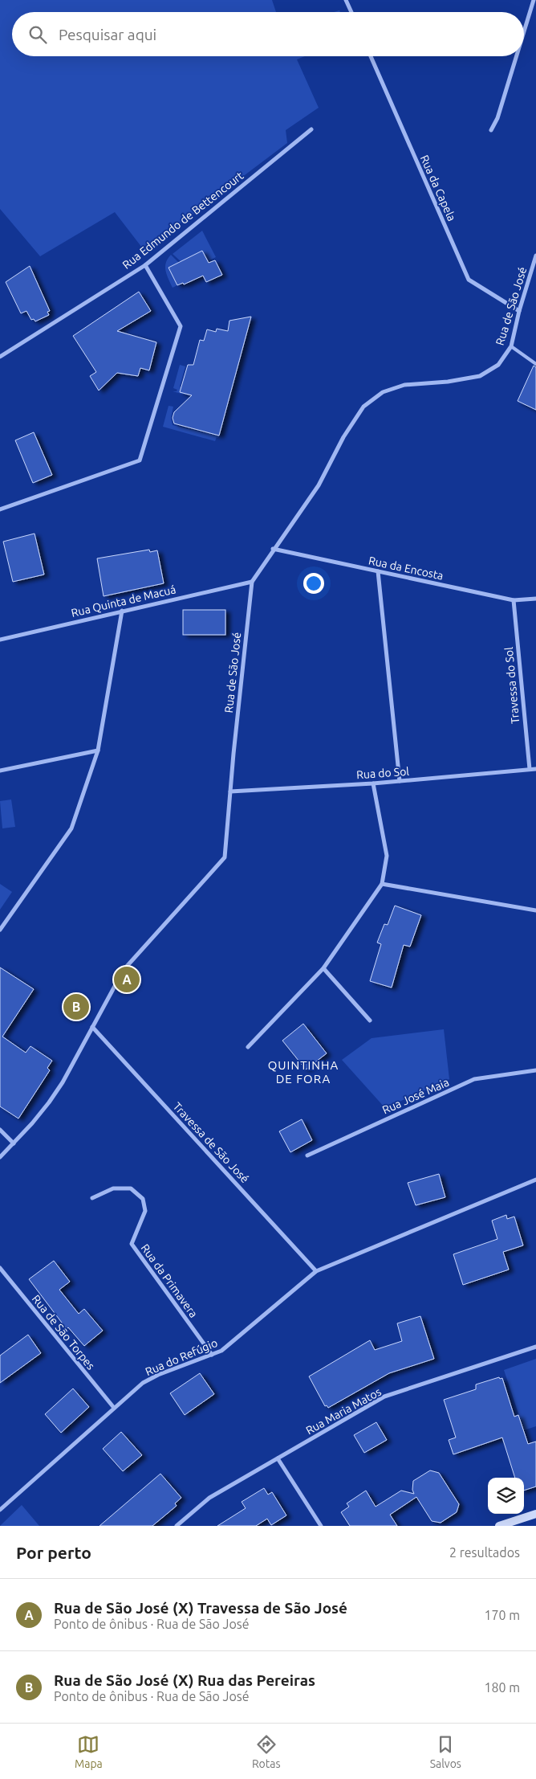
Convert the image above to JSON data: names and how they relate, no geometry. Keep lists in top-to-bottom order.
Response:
{
  "streets": {
    "street": [
      "Rua da Capela",
      "Rua Edmundo de Bettencourt",
      "Rua de São José",
      "Rua da Encosta",
      "Rua Quinta de Macuá",
      "Travessa do Sol",
      "Rua do Sol",
      "Rua José Maia",
      "Travessa de São José",
      "Rua da Primavera",
      "Rua de São Torpes",
      "Rua do Refúgio",
      "Rua Maria Matos"
    ]
  },
  "crossings": [
    ["Rua da Capela", "Rua de São José"],
    ["Rua de São José", "Rua da Encosta"],
    ["Rua de São José", "Rua Quinta de Macuá"],
    ["Rua de São José", "Rua do Sol"],
    ["Rua de São José", "Travessa de São José"],
    ["Rua da Encosta", "Travessa do Sol"],
    ["Travessa do Sol", "Rua do Sol"],
    ["Travessa de São José", "Rua do Refúgio"],
    ["Rua da Primavera", "Rua do Refúgio"],
    ["Rua de São Torpes", "Rua do Refúgio"]
  ],
  "districts": ["QUINTINHA DE FORA"],
  "page": {
    "search": "Pesquisar aqui",
    "pins": ["A", "B"],
    "heading": ["Por perto", "2 resultados"],
    "list": [
      {
        "mark": "A",
        "name": "Rua de São José (X) Travessa de São José",
        "note": "Ponto de ônibus · Rua de São José",
        "value": "170 m"
      },
      {
        "mark": "B",
        "name": "Rua de São José (X) Rua das Pereiras",
        "note": "Ponto de ônibus · Rua de São José",
        "value": "180 m"
      }
    ],
    "nav": ["Mapa", "Rotas", "Salvos"]
  }
}
